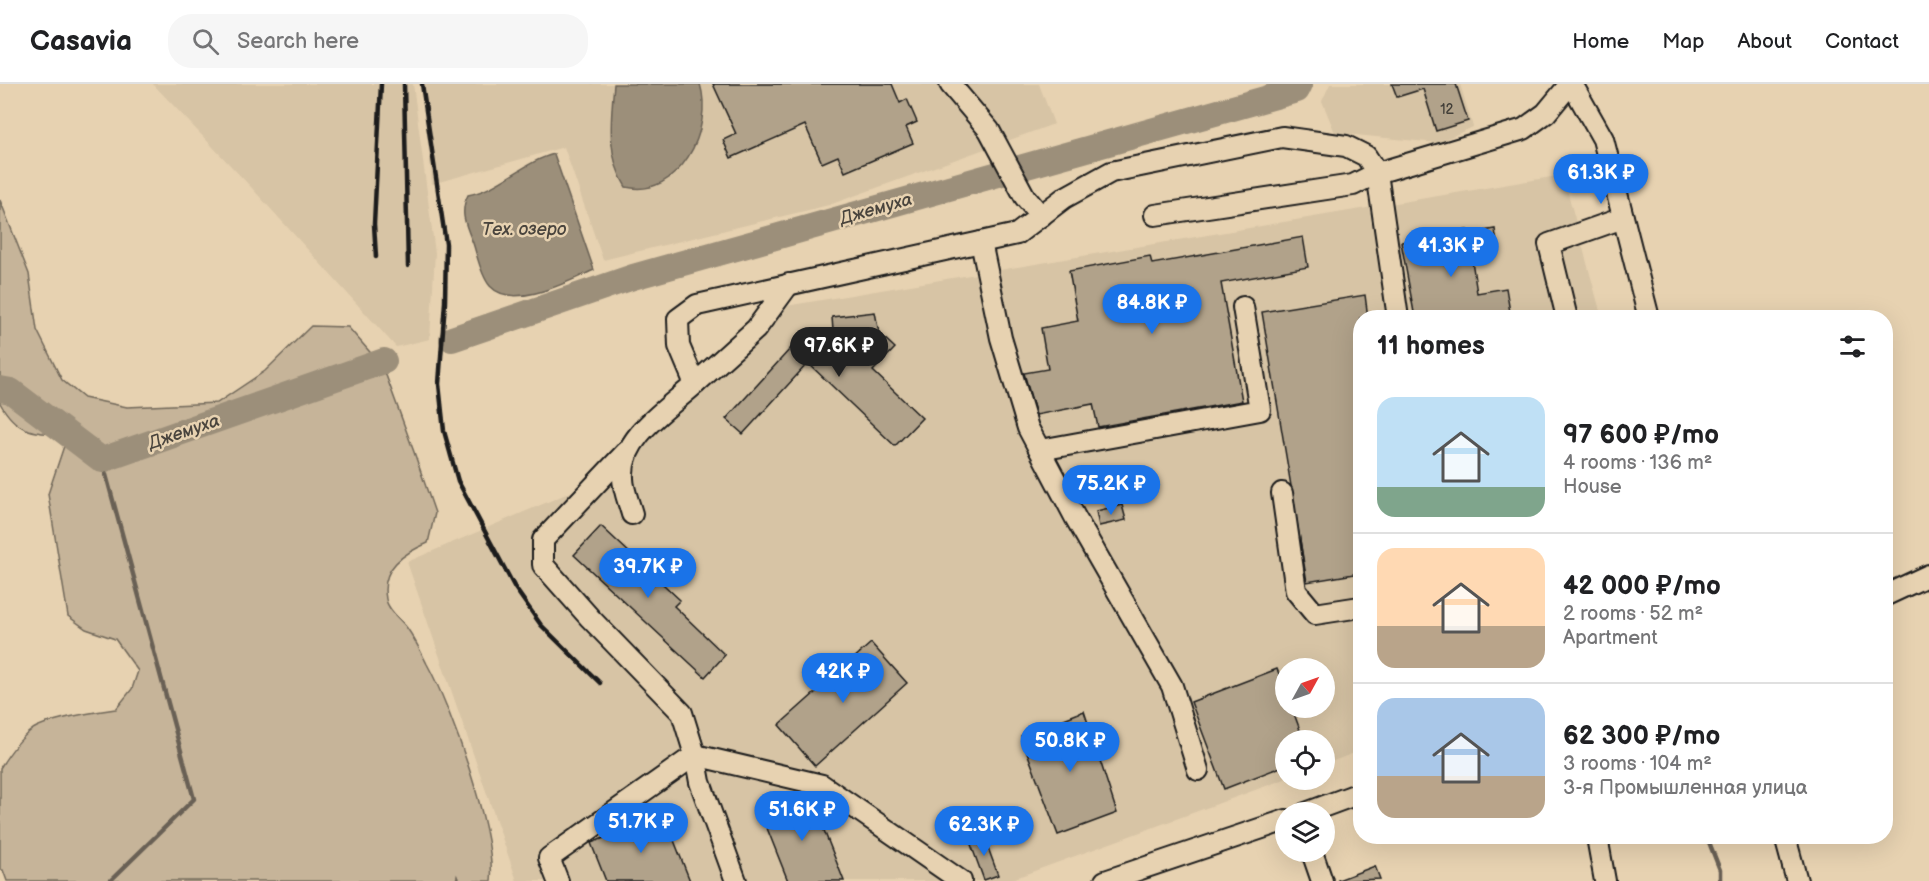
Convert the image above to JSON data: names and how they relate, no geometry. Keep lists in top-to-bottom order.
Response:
{
  "water": ["Джемуха", "Тех. озеро"],
  "house_numbers": ["12"],
  "north": "top right",
  "page": {
    "header": "Casavia",
    "search": "Search here",
    "nav": [
      "Home",
      "Map",
      "About",
      "Contact"
    ],
    "price": [
      "61.3K ₽",
      "41.3K ₽",
      "84.8K ₽",
      "97.6K ₽",
      "75.2K ₽",
      "39.7K ₽",
      "42K ₽",
      "50.8K ₽",
      "51.6K ₽",
      "51.7K ₽",
      "62.3K ₽"
    ],
    "heading": "11 homes",
    "list": [
      {
        "name": "97 600 ₽/mo",
        "note": "4 rooms · 136 m² · House"
      },
      {
        "name": "42 000 ₽/mo",
        "note": "2 rooms · 52 m² · Apartment"
      },
      {
        "name": "62 300 ₽/mo",
        "note": "3 rooms · 104 m² · 3-я Промышленная улица"
      }
    ]
  }
}
